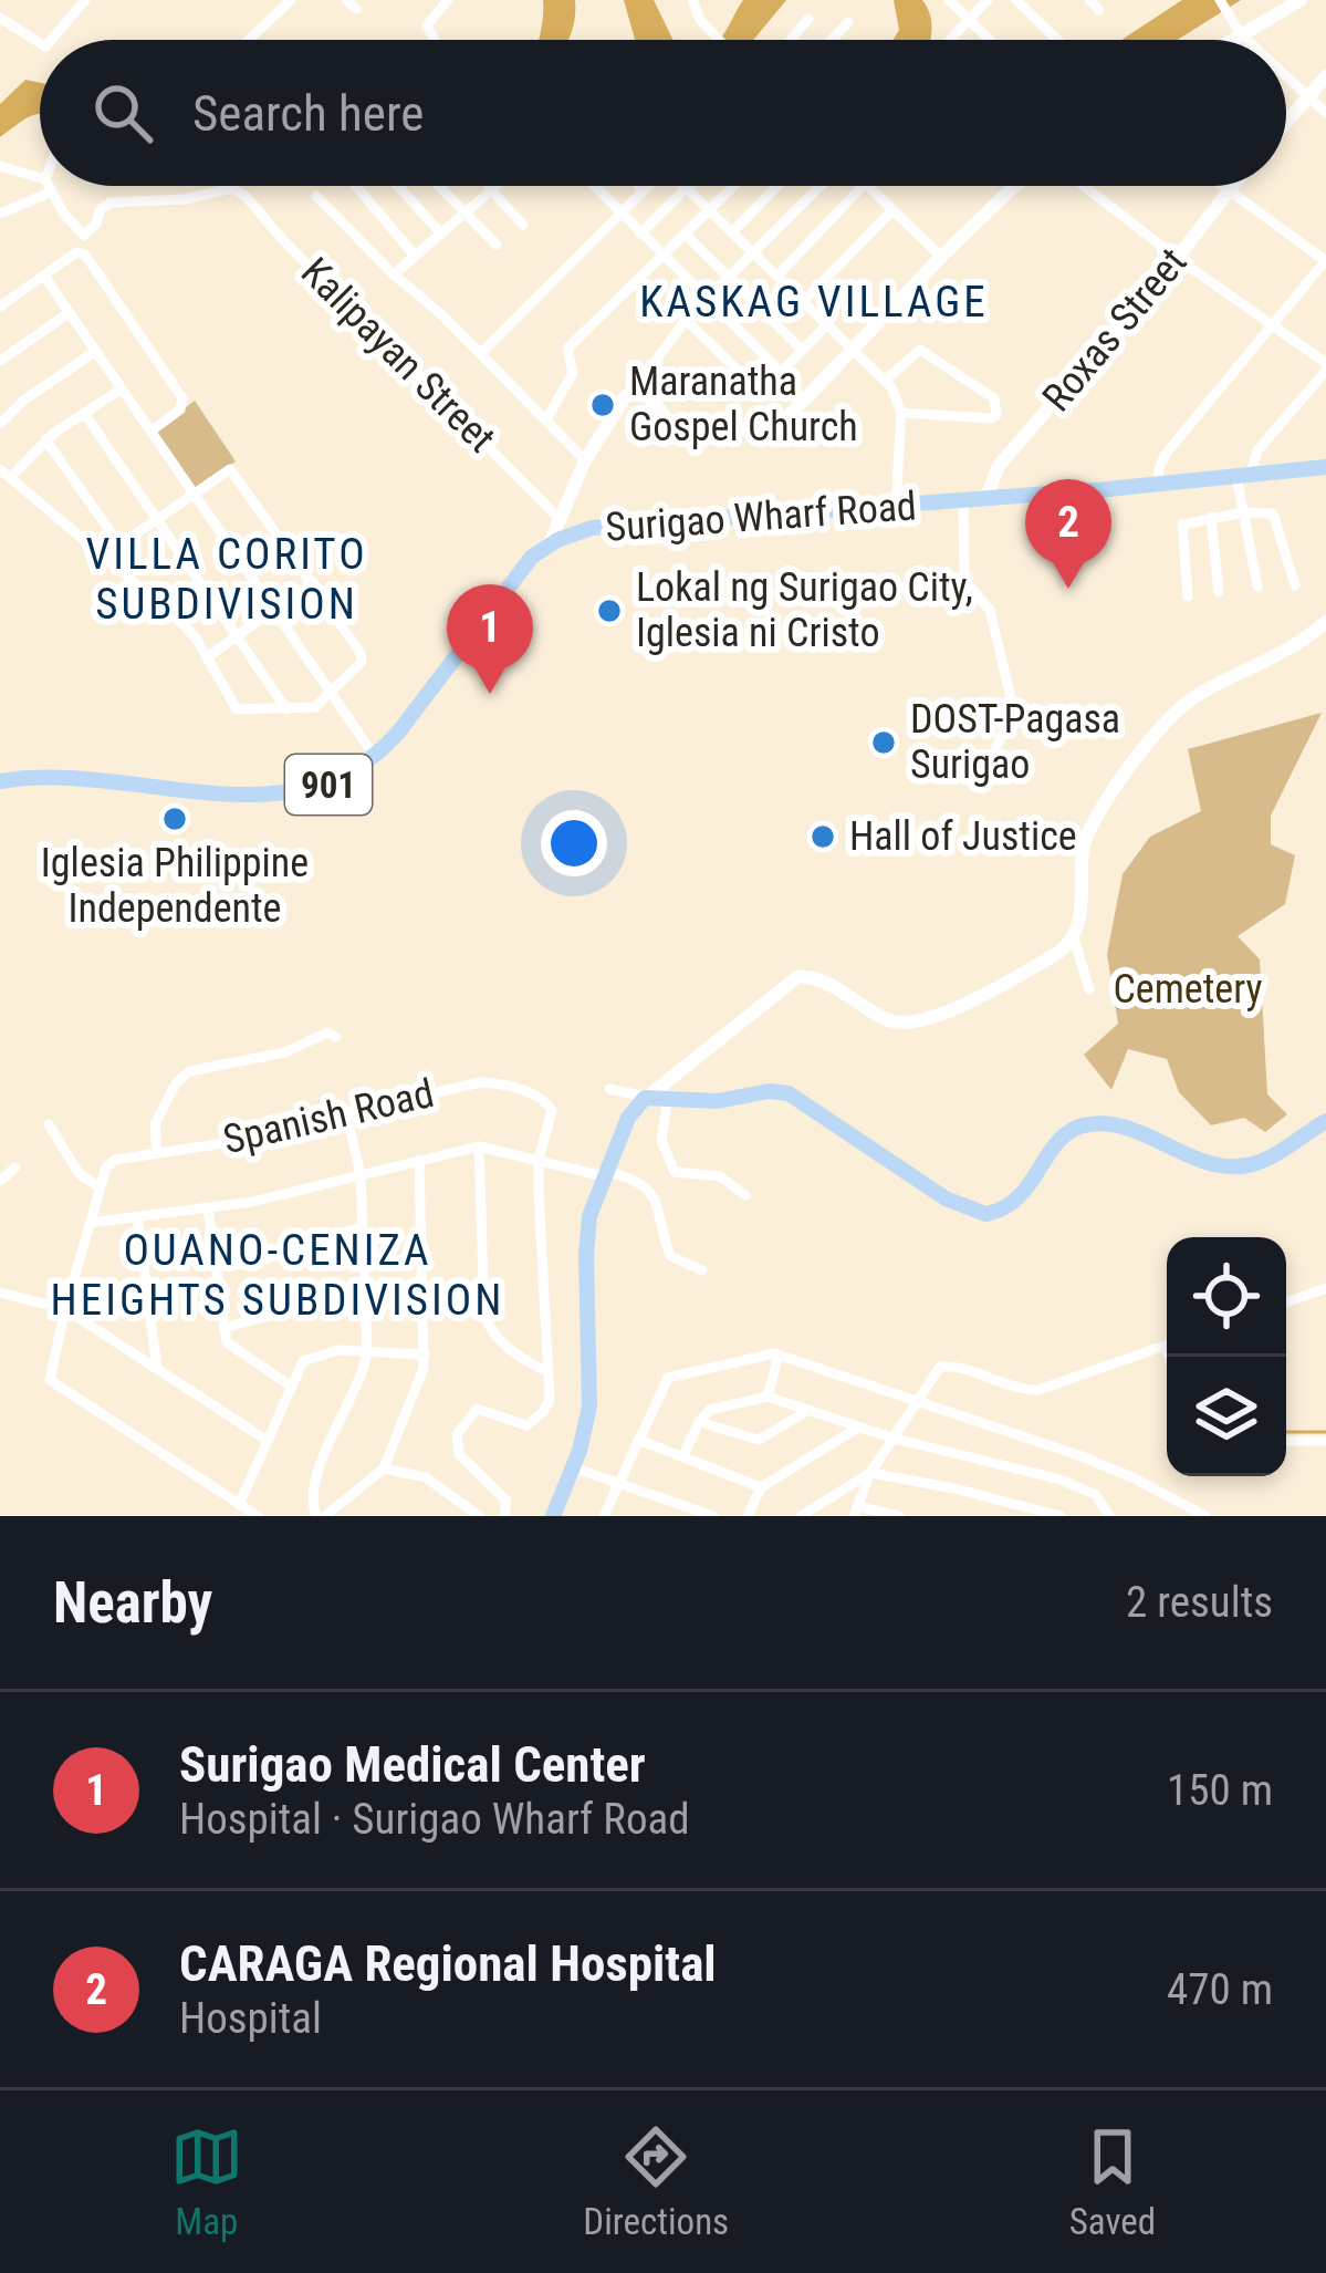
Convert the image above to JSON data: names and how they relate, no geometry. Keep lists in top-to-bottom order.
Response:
{
  "streets": {
    "main road": ["Surigao Wharf Road", "901"],
    "street": ["Roxas Street", "Kalipayan Street", "Spanish Road"]
  },
  "crossings": [
    ["Roxas Street", "Surigao Wharf Road"],
    ["Surigao Wharf Road", "901"]
  ],
  "districts": ["KASKAG VILLAGE", "VILLA CORITO SUBDIVISION", "OUANO-CENIZA HEIGHTS SUBDIVISION"],
  "parks": ["Cemetery"],
  "places": [
    "Maranatha Gospel Church",
    "Lokal ng Surigao City, Iglesia ni Cristo",
    "DOST-Pagasa Surigao",
    "Iglesia Philippine Independente",
    "Hall of Justice"
  ],
  "page": {
    "search": "Search here",
    "pins": ["2", "1"],
    "heading": ["Nearby", "2 results"],
    "list": [
      {
        "mark": "1",
        "name": "Surigao Medical Center",
        "note": "Hospital · Surigao Wharf Road",
        "value": "150 m"
      },
      {
        "mark": "2",
        "name": "CARAGA Regional Hospital",
        "note": "Hospital",
        "value": "470 m"
      }
    ],
    "nav": ["Map", "Directions", "Saved"]
  }
}
